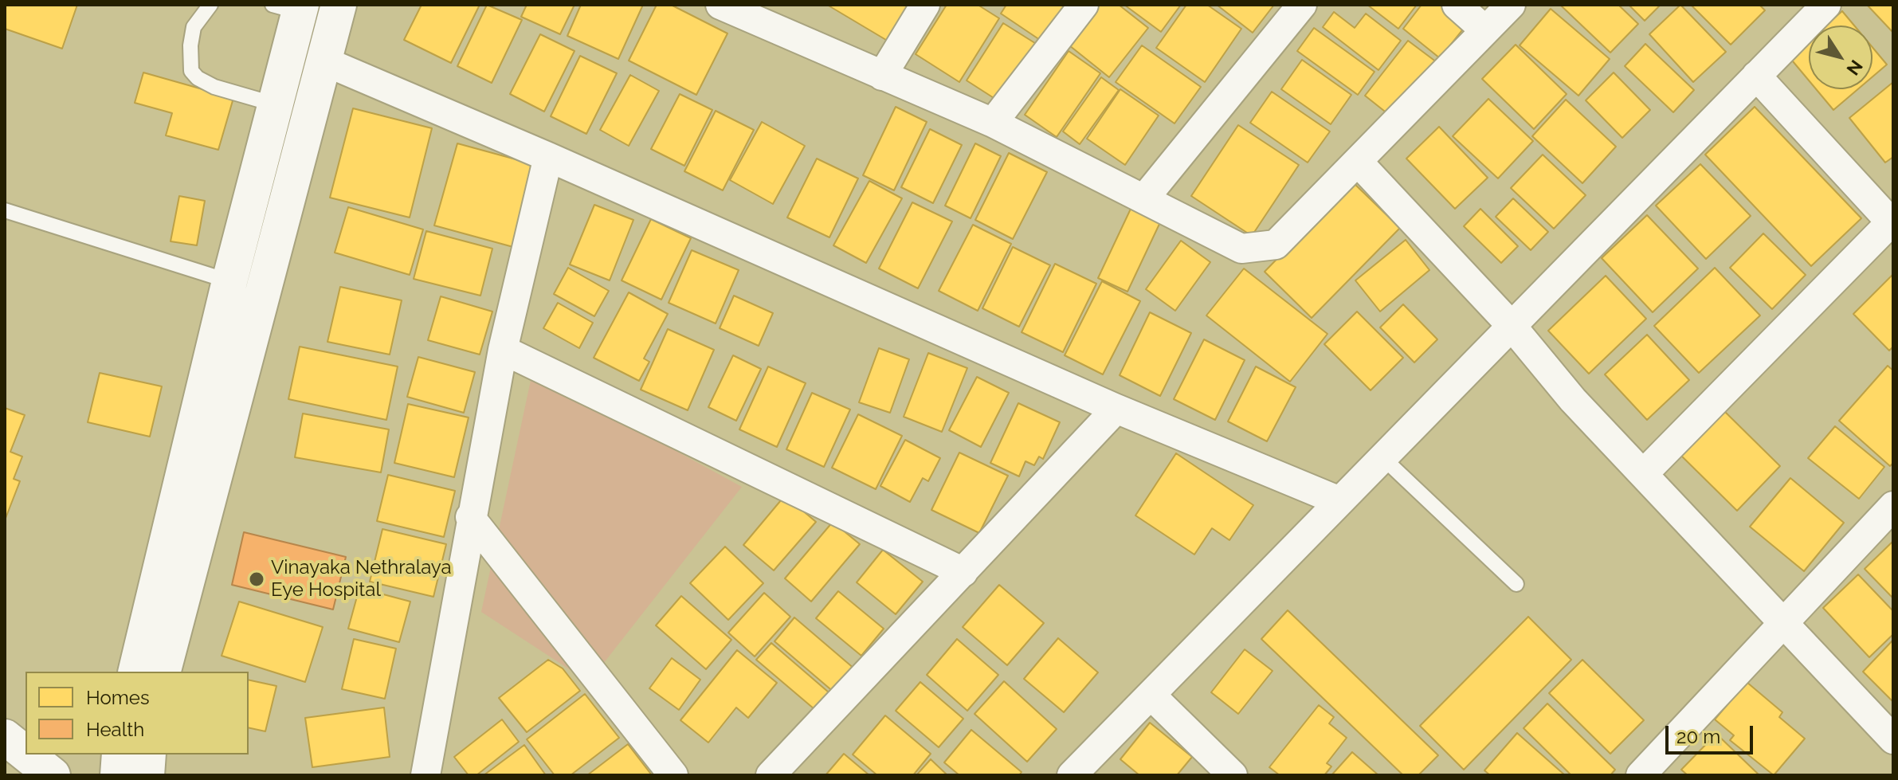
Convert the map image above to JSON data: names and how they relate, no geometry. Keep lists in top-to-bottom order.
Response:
{
  "places": ["Vinayaka Nethralaya Eye Hospital"],
  "legend": ["Homes", "Health"],
  "scale_bar": "20 m",
  "north": "bottom right"
}
